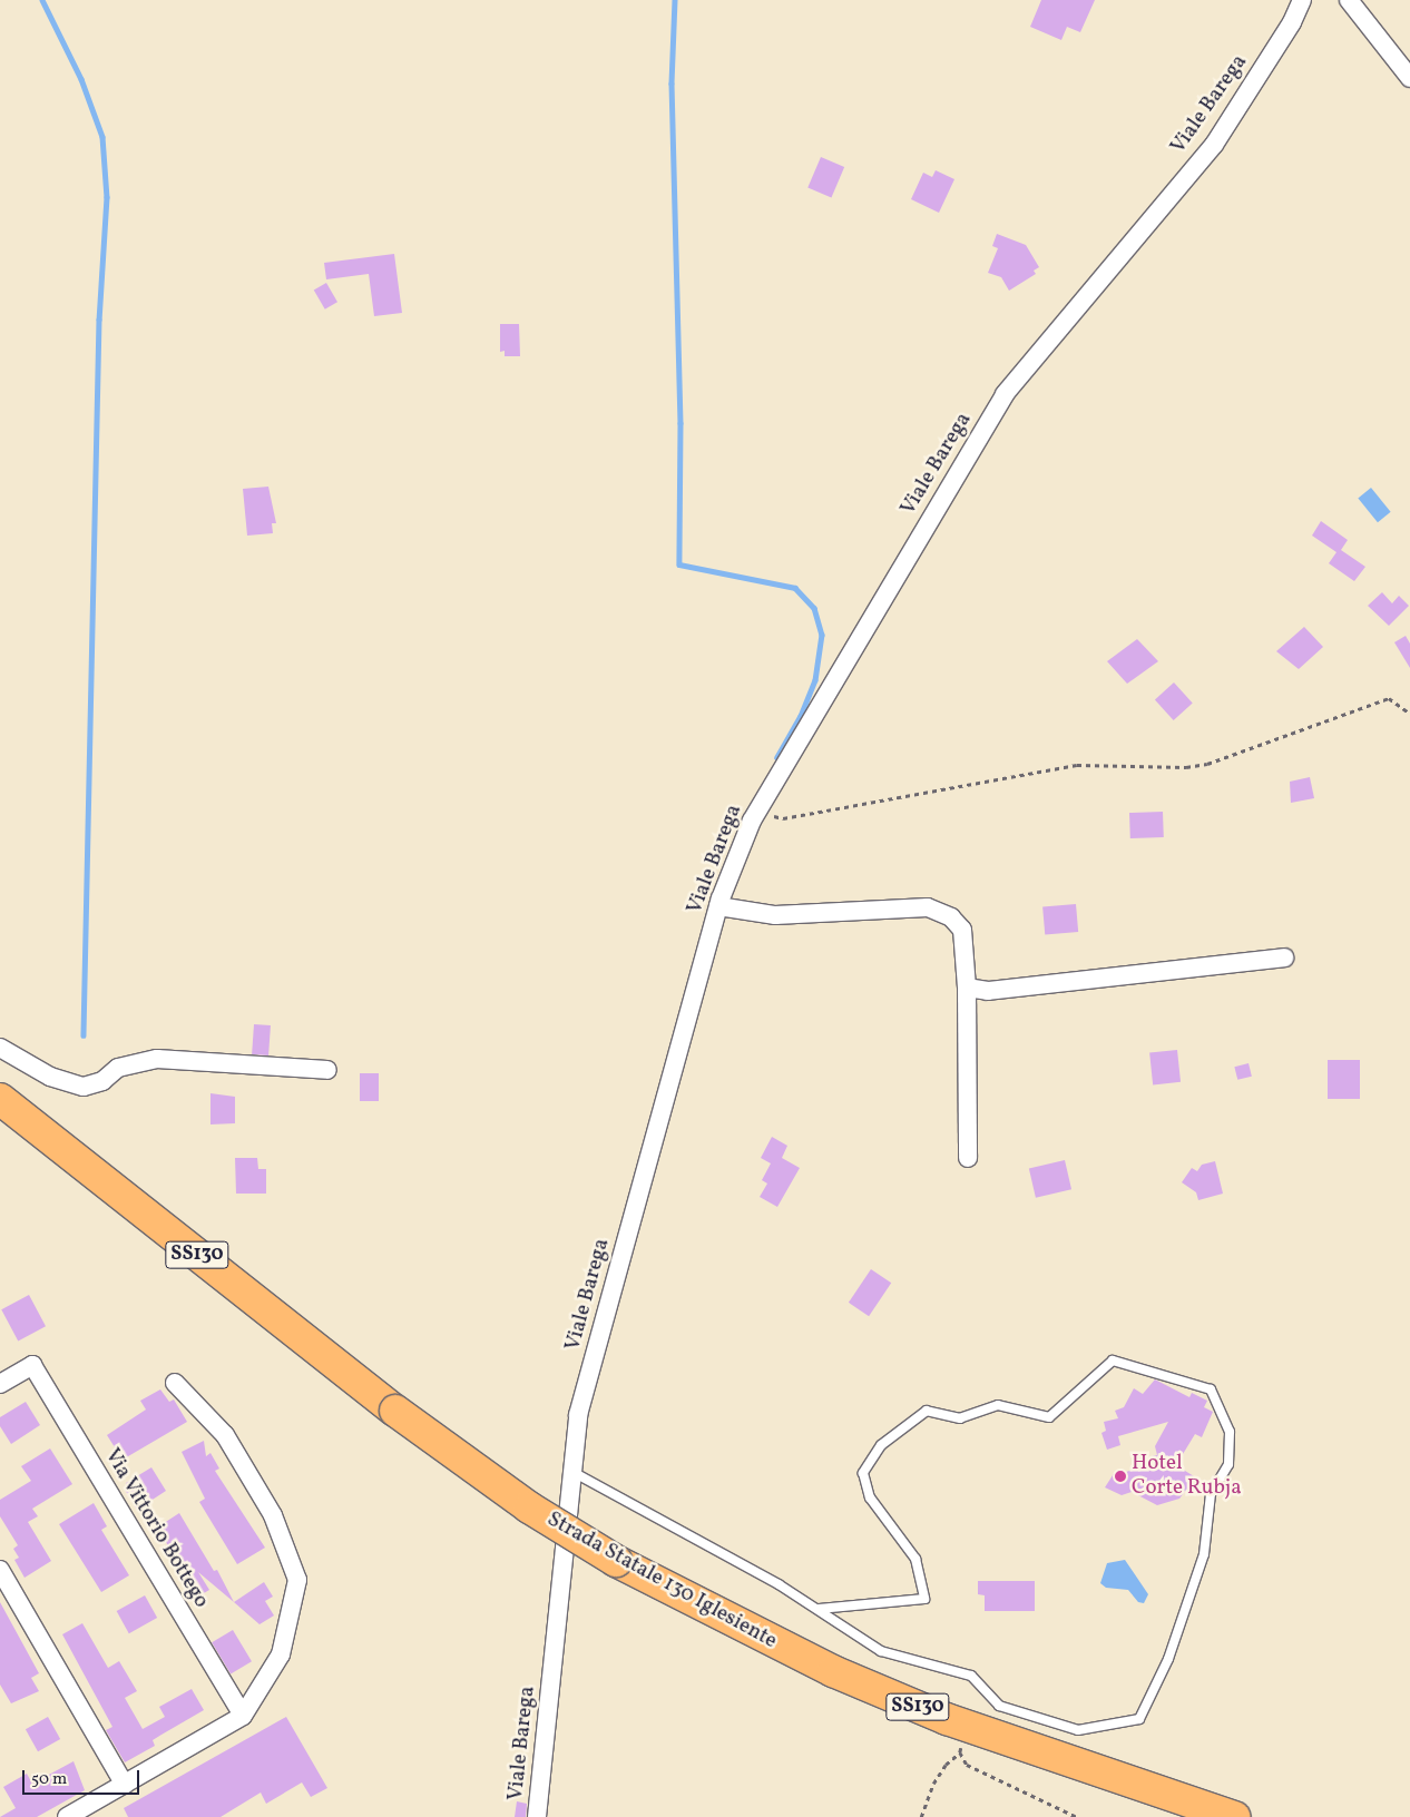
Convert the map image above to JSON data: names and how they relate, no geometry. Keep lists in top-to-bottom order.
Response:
{
  "streets": {
    "highway": ["SS130", "Strada Statale 130 Iglesiente"],
    "street": ["Viale Barega", "Via Vittorio Bottego"]
  },
  "places": ["Hotel Corte Rubja"],
  "scale_bar": "50 m"
}
